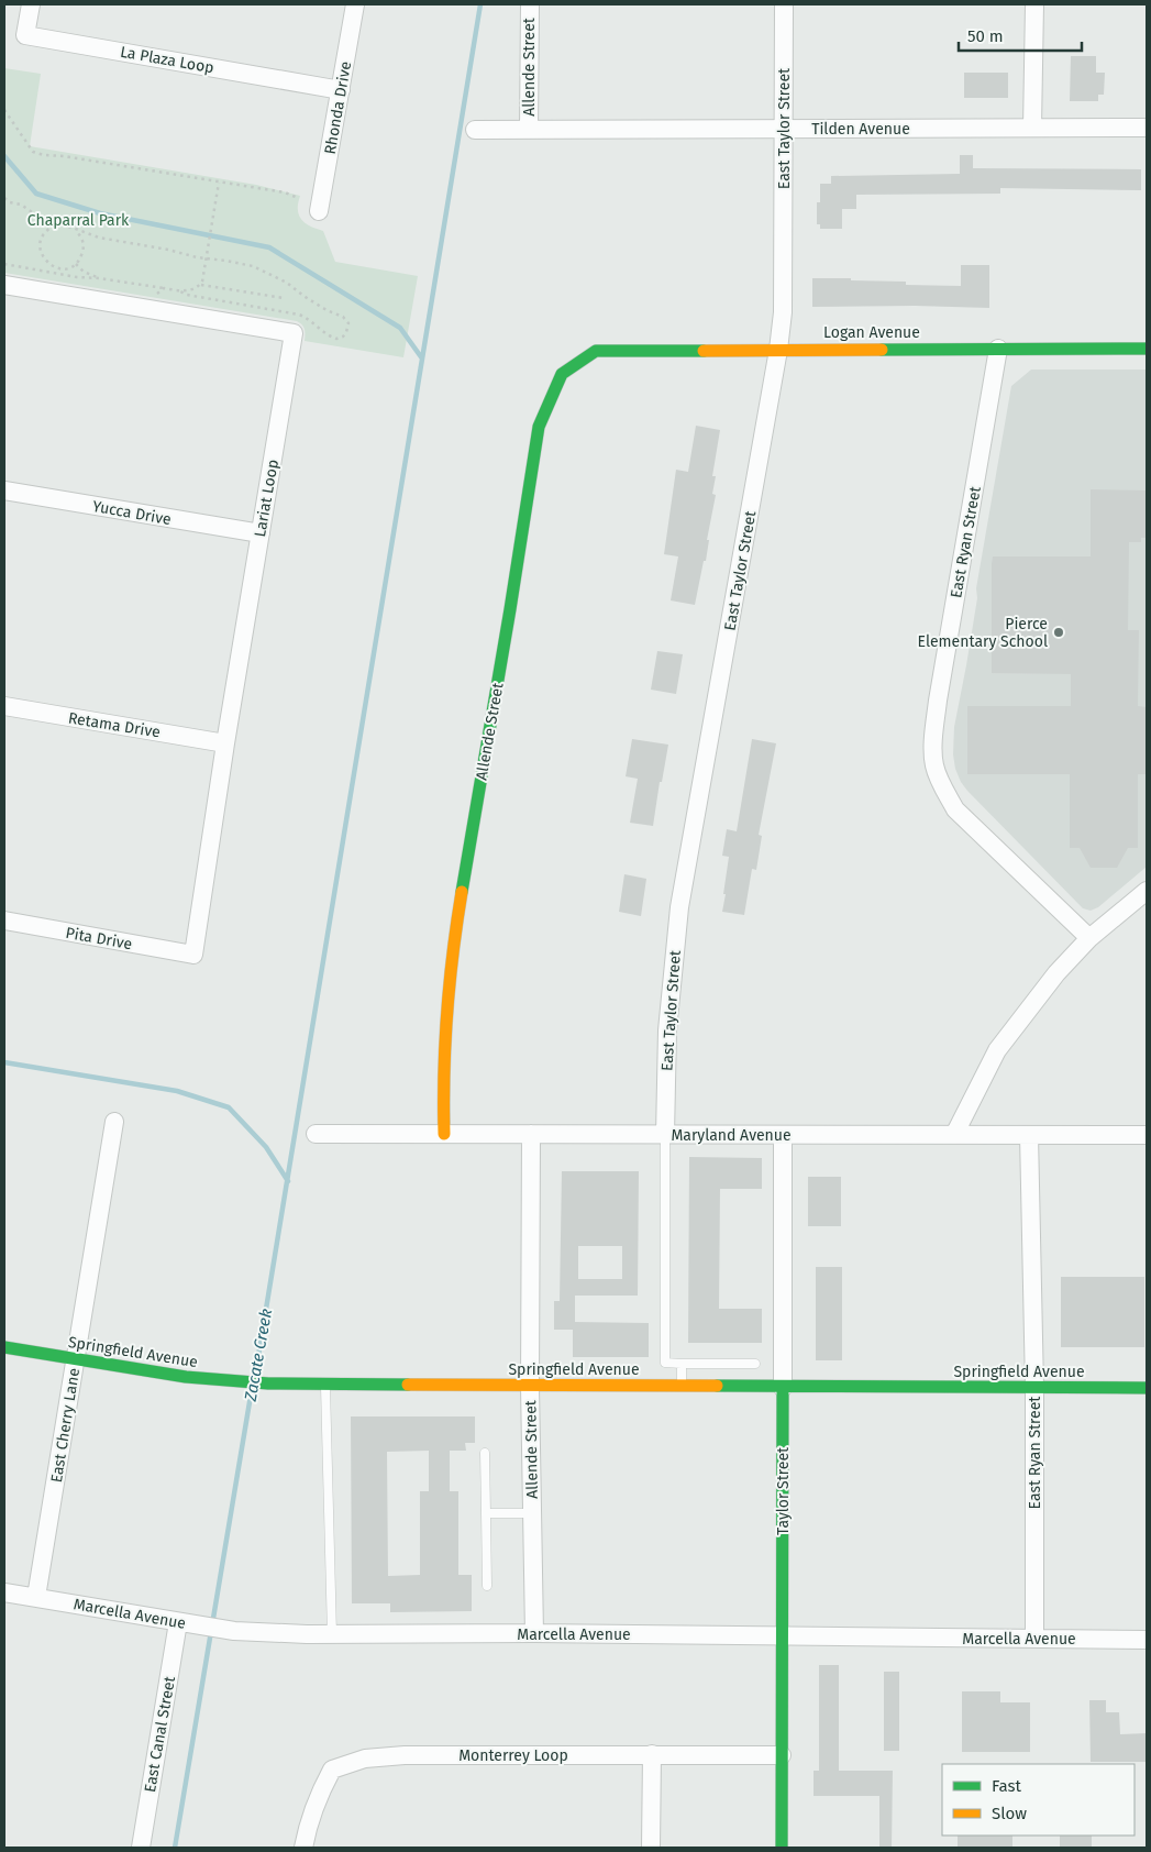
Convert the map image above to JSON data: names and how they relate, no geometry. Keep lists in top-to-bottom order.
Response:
{
  "streets": {
    "street": [
      "La Plaza Loop",
      "Allende Street",
      "Rhonda Drive",
      "East Taylor Street",
      "Tilden Avenue",
      "Logan Avenue",
      "Lariat Loop",
      "Yucca Drive",
      "East Ryan Street",
      "Retama Drive",
      "Pita Drive",
      "Maryland Avenue",
      "Springfield Avenue",
      "East Cherry Lane",
      "Taylor Street",
      "Marcella Avenue",
      "East Canal Street",
      "Monterrey Loop"
    ]
  },
  "crossings": [
    ["La Plaza Loop", "Rhonda Drive"],
    ["Allende Street", "Tilden Avenue"],
    ["Allende Street", "Logan Avenue"],
    ["Allende Street", "Maryland Avenue"],
    ["Allende Street", "Springfield Avenue"],
    ["Allende Street", "Marcella Avenue"],
    ["East Taylor Street", "Tilden Avenue"],
    ["East Taylor Street", "Logan Avenue"],
    ["East Taylor Street", "Maryland Avenue"],
    ["Logan Avenue", "East Ryan Street"],
    ["Lariat Loop", "Yucca Drive"],
    ["Lariat Loop", "Retama Drive"],
    ["Lariat Loop", "Pita Drive"],
    ["East Ryan Street", "Maryland Avenue"],
    ["East Ryan Street", "Springfield Avenue"],
    ["East Ryan Street", "Marcella Avenue"],
    ["Maryland Avenue", "Taylor Street"],
    ["Springfield Avenue", "East Cherry Lane"],
    ["Springfield Avenue", "Taylor Street"],
    ["East Cherry Lane", "Marcella Avenue"],
    ["Taylor Street", "Marcella Avenue"],
    ["Taylor Street", "Monterrey Loop"],
    ["Marcella Avenue", "East Canal Street"]
  ],
  "water": ["Zacate Creek"],
  "parks": ["Chaparral Park"],
  "places": ["Pierce Elementary School"],
  "legend": ["Fast", "Slow"],
  "scale_bar": "50 m"
}
